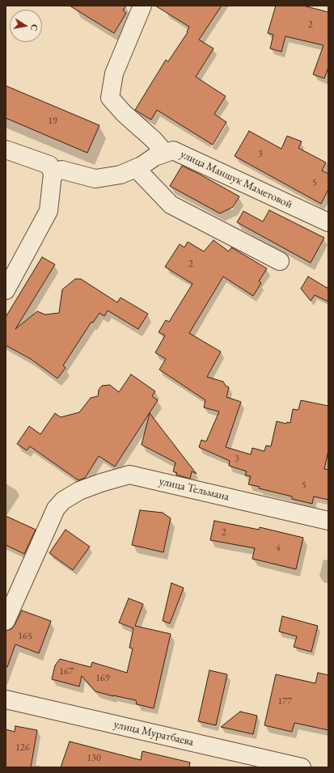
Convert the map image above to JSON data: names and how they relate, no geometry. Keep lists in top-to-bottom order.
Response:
{
  "streets": {
    "street": ["улица Маншук Маметовой", "улица Тельмана", "улица Муратбаева"]
  },
  "house_numbers": [
    "2",
    "19",
    "3",
    "5",
    "2",
    "3",
    "5",
    "2",
    "4",
    "165",
    "167",
    "169",
    "177",
    "126",
    "130"
  ],
  "north": "right"
}
